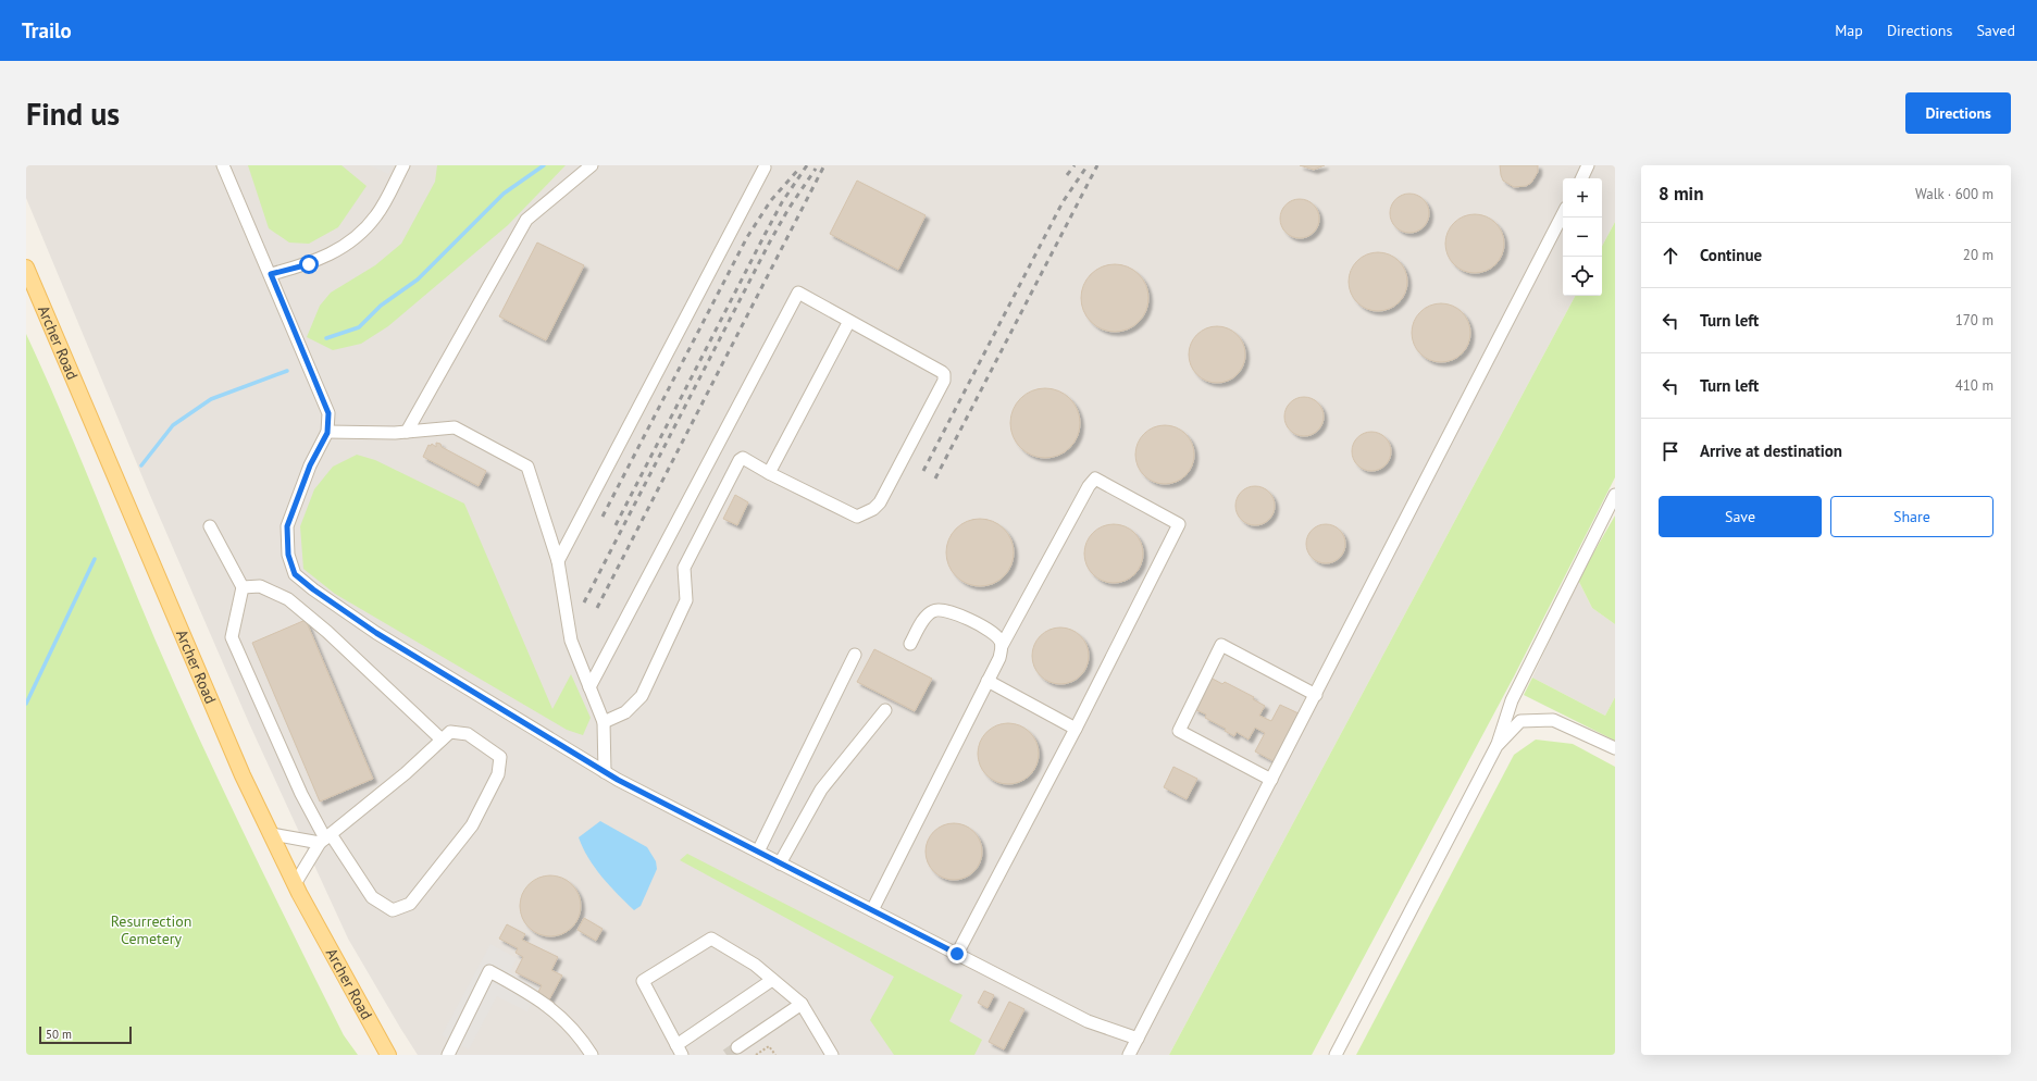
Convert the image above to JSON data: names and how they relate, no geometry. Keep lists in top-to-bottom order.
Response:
{
  "streets": {
    "main road": ["Archer Road"]
  },
  "parks": ["Resurrection Cemetery"],
  "scale_bar": "50 m",
  "page": {
    "header": "Trailo",
    "nav": ["Map", "Directions", "Saved"],
    "buttons": [
      "Directions",
      ["Save", "Share"]
    ],
    "title": "Find us",
    "heading": ["8 min", "Walk · 600 m"],
    "map_buttons": ["+", "−"],
    "list": [
      ["Continue", "20 m"],
      ["Turn left", "170 m"],
      ["Turn left", "410 m"],
      "Arrive at destination"
    ],
    "scale": "50 m"
  }
}
